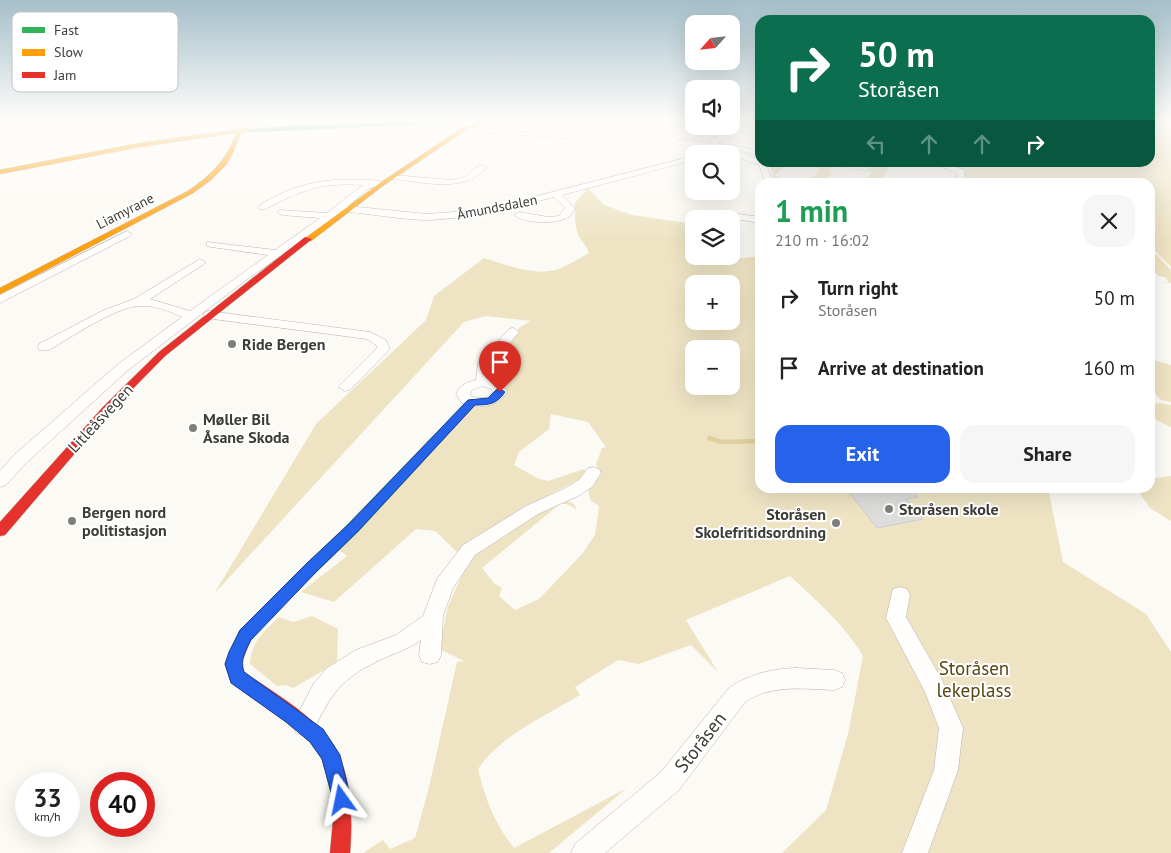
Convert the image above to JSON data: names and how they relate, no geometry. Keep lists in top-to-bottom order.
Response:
{
  "streets": {
    "street": [
      "Åmundsdalen",
      "Liamyrane",
      "Litleåsvegen",
      "Storåsen"
    ]
  },
  "crossings": [
    ["Åmundsdalen", "Litleåsvegen"]
  ],
  "parks": ["Storåsen lekeplass"],
  "places": [
    "Ride Bergen",
    "Møller Bil Åsane Skoda",
    "Storåsen skole",
    "Bergen nord politistasjon",
    "Storåsen Skolefritidsordning"
  ],
  "legend": ["Fast", "Slow", "Jam"],
  "north": "bottom left",
  "page": {
    "map_buttons": ["+", "−"],
    "turn": ["50 m", "Storåsen"],
    "heading": ["1 min", "210 m · 16:02"],
    "list": [
      {
        "name": "Turn right",
        "note": "Storåsen",
        "value": "50 m"
      },
      {
        "name": "Arrive at destination",
        "value": "160 m"
      }
    ],
    "buttons": ["Exit", "Share"],
    "speed": "33 km/h",
    "limit": "40"
  }
}
